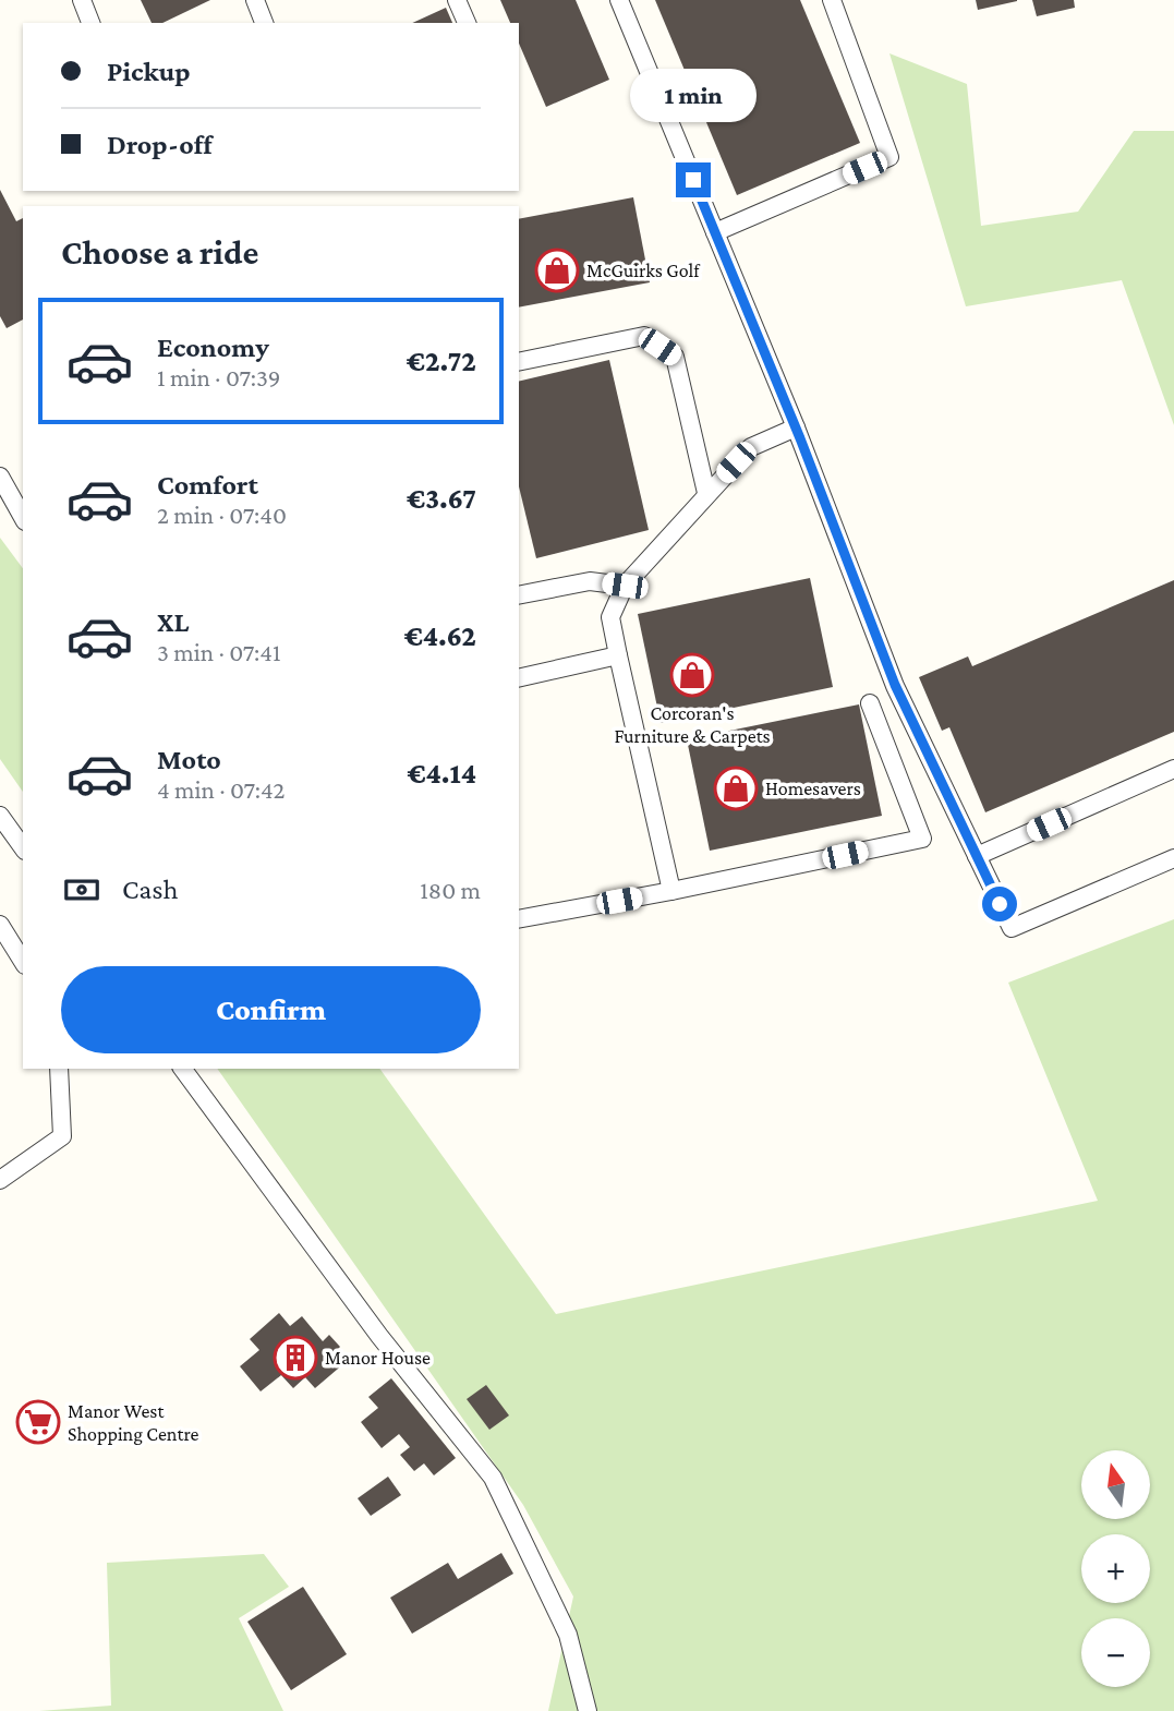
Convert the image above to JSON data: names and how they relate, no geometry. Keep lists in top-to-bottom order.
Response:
{
  "places": {
    "shop": ["McGuirks Golf", "Corcoran's Furniture & Carpets", "Homesavers"],
    "building": ["Manor House"],
    "supermarket": ["Manor West Shopping Centre"]
  },
  "north": "top",
  "page": {
    "banner": ["Pickup", "Drop-off"],
    "bubble": "1 min",
    "heading": "Choose a ride",
    "list": [
      {
        "name": "Economy",
        "note": "1 min · 07:39",
        "value": "€2.72"
      },
      {
        "name": "Comfort",
        "note": "2 min · 07:40",
        "value": "€3.67"
      },
      {
        "name": "XL",
        "note": "3 min · 07:41",
        "value": "€4.62"
      },
      {
        "name": "Moto",
        "note": "4 min · 07:42",
        "value": "€4.14"
      }
    ],
    "pay": ["Cash", "180 m"],
    "buttons": "Confirm",
    "map_buttons": ["+", "−"]
  }
}
